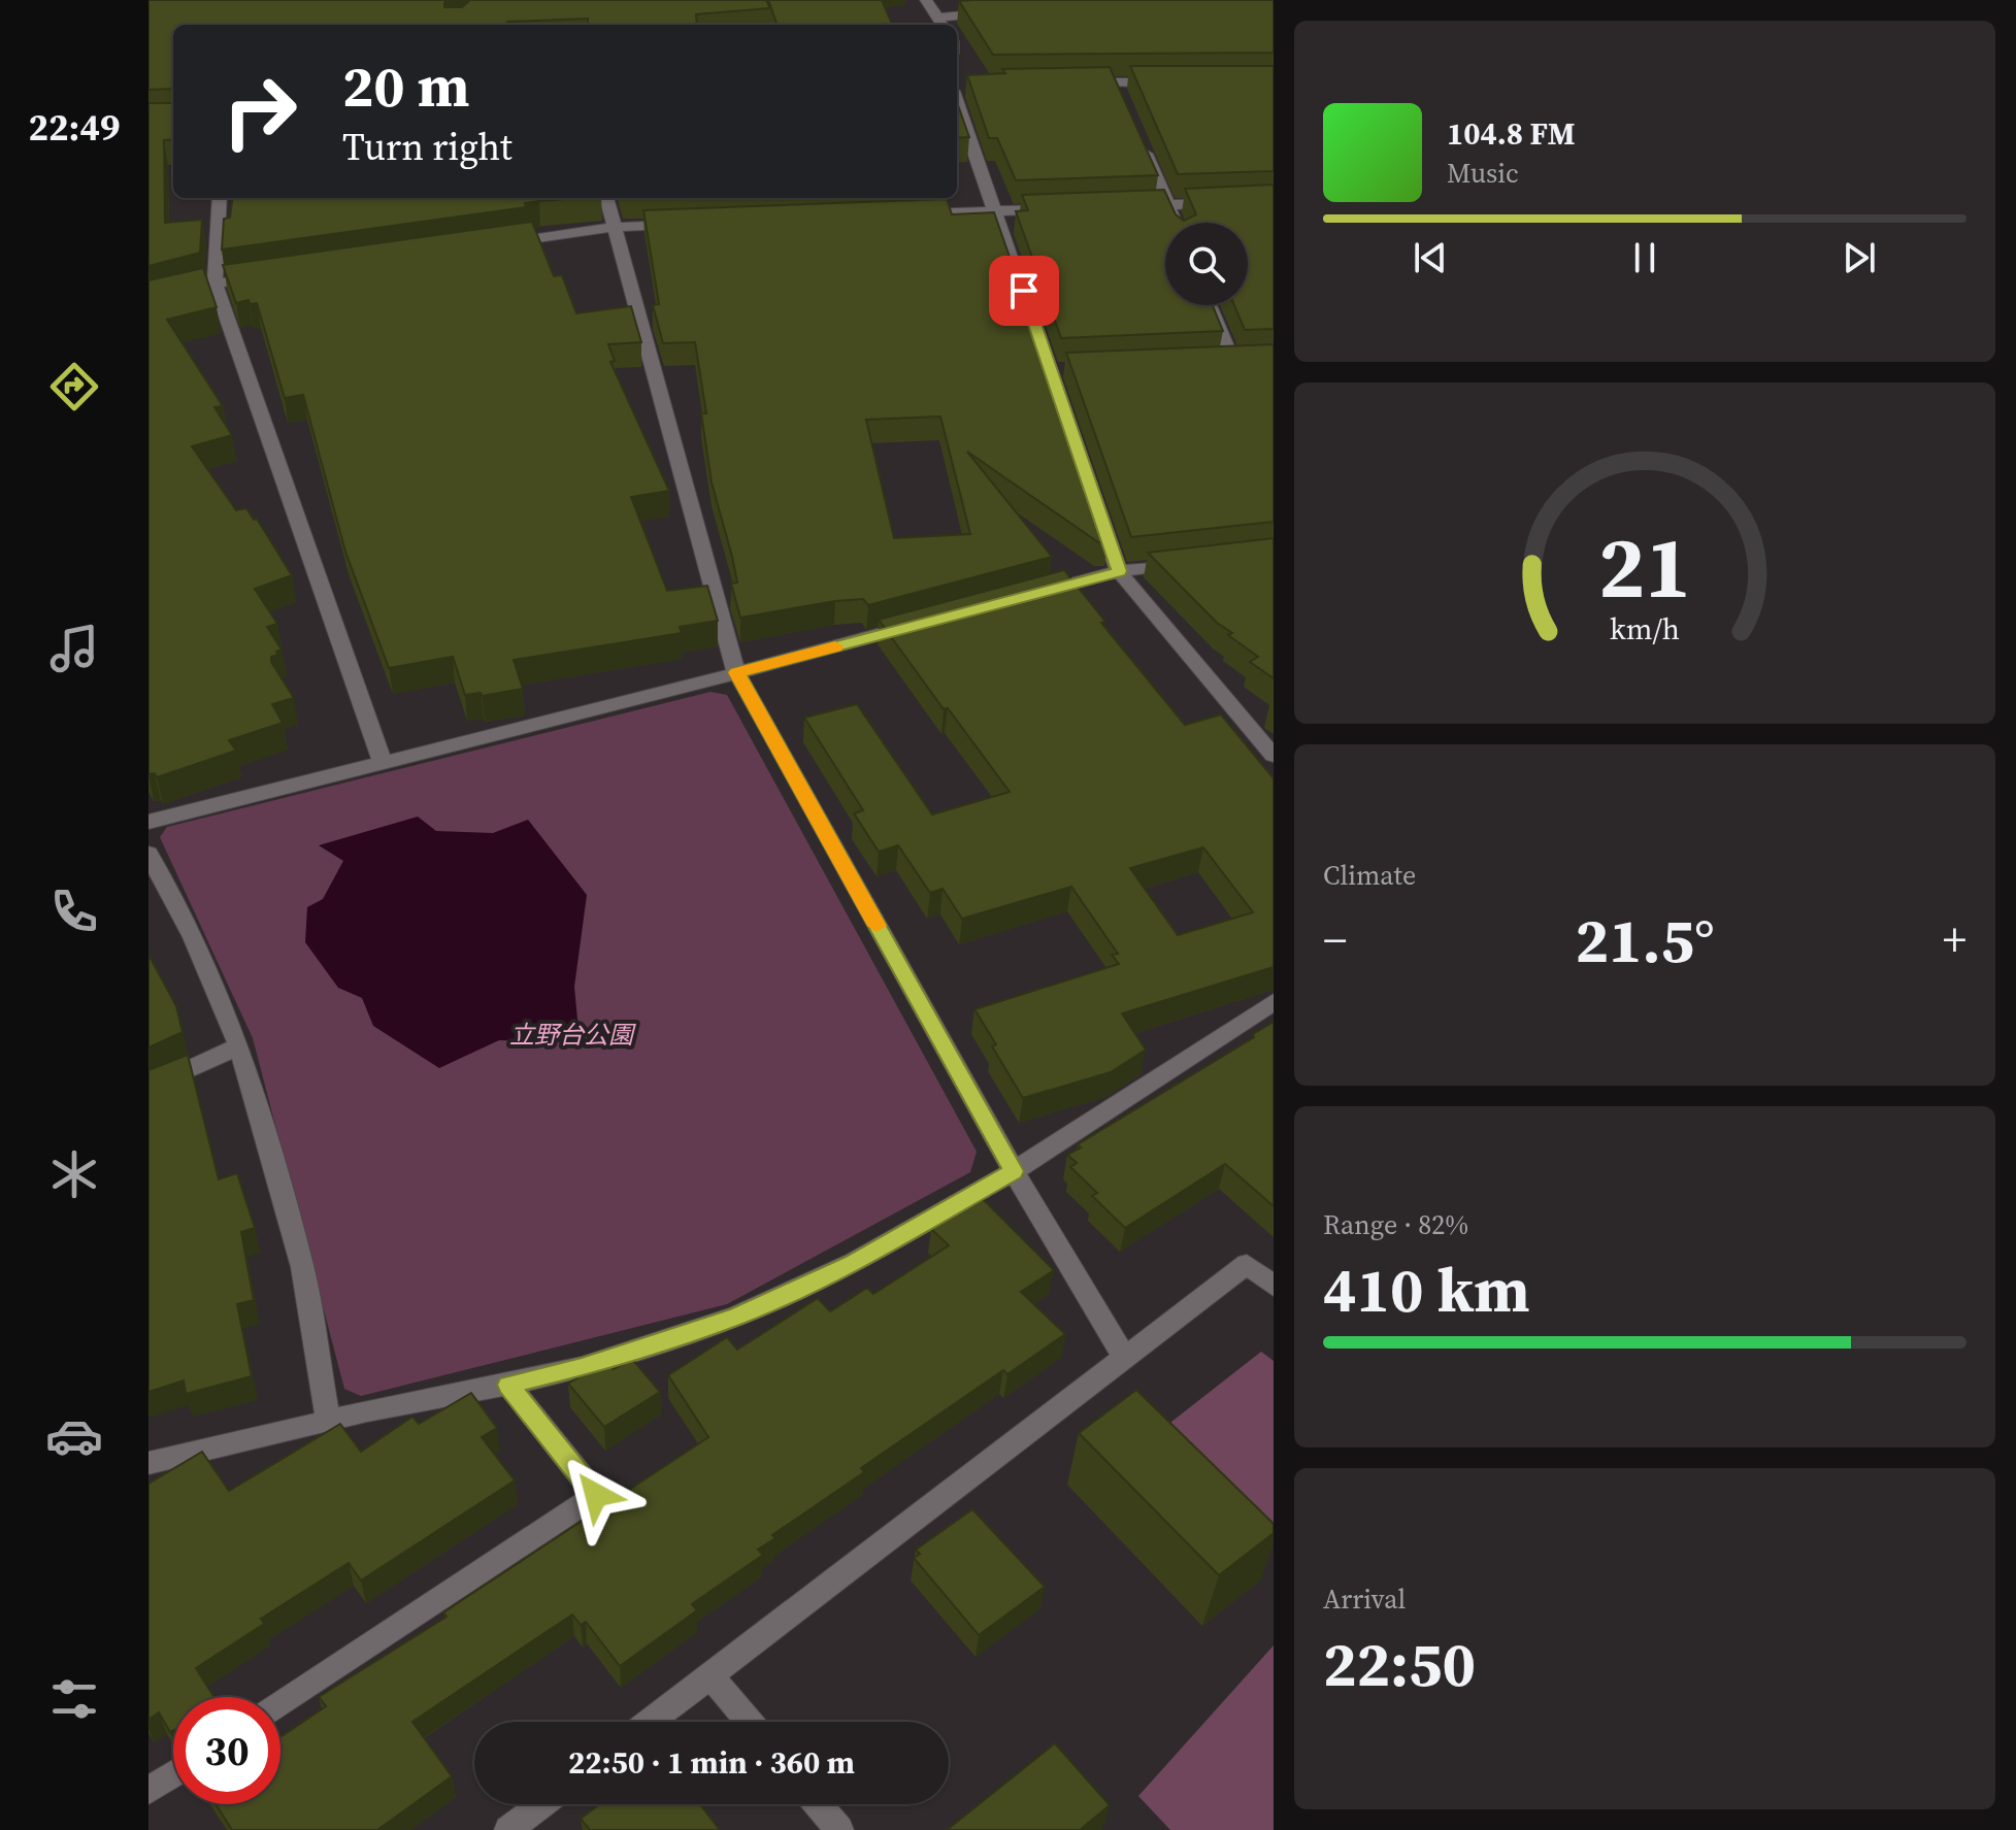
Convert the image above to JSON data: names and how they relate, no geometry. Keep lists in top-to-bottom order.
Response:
{
  "parks": ["立野台公園"],
  "page": {
    "tabs": "22:49",
    "turn": ["20 m", "Turn right"],
    "song": ["104.8 FM", "Music"],
    "tile": [
      "Climate",
      ["Range · 82%", "410 km"],
      ["Arrival", "22:50"]
    ],
    "heat": ["−", "21.5°", "+"],
    "limit": "30",
    "trip": "22:50 · 1 min · 360 m",
    "gauge": ["21", "km/h"]
  }
}
